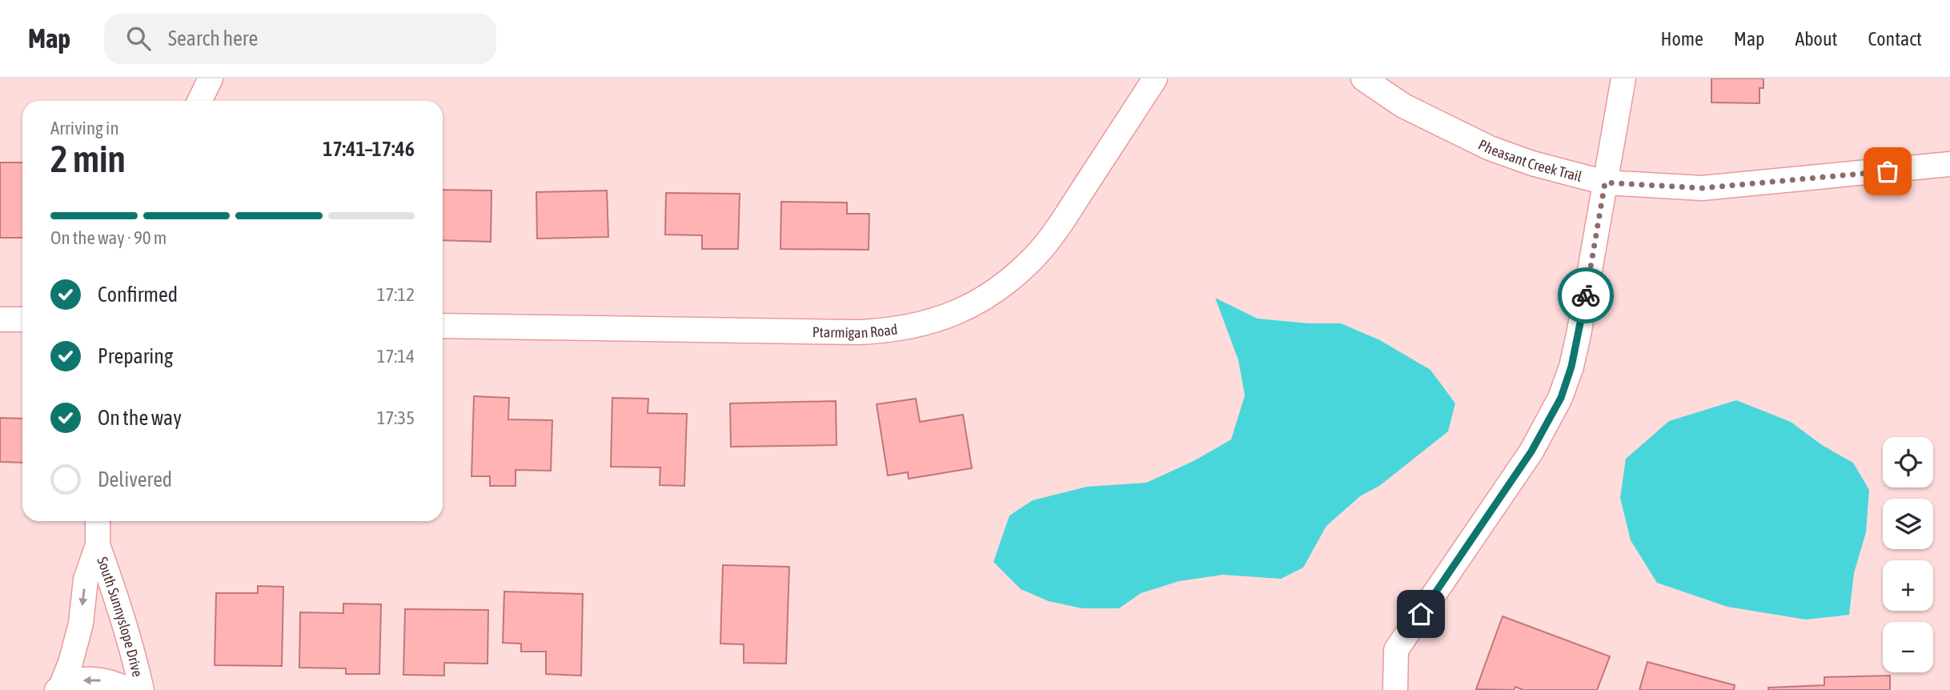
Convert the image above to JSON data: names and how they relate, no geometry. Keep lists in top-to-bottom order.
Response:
{
  "streets": {
    "street": ["Pheasant Creek Trail", "Ptarmigan Road", "South Sunnyslope Drive"]
  },
  "one_way": ["South Sunnyslope Drive"],
  "page": {
    "header": "Map",
    "search": "Search here",
    "nav": [
      "Home",
      "Map",
      "About",
      "Contact"
    ],
    "heading": ["2 min", "Arriving in", "17:41–17:46"],
    "bar": "On the way · 90 m",
    "list": [
      ["Confirmed", "17:12"],
      ["Preparing", "17:14"],
      ["On the way", "17:35"],
      "Delivered"
    ],
    "map_buttons": ["+", "−"]
  }
}
